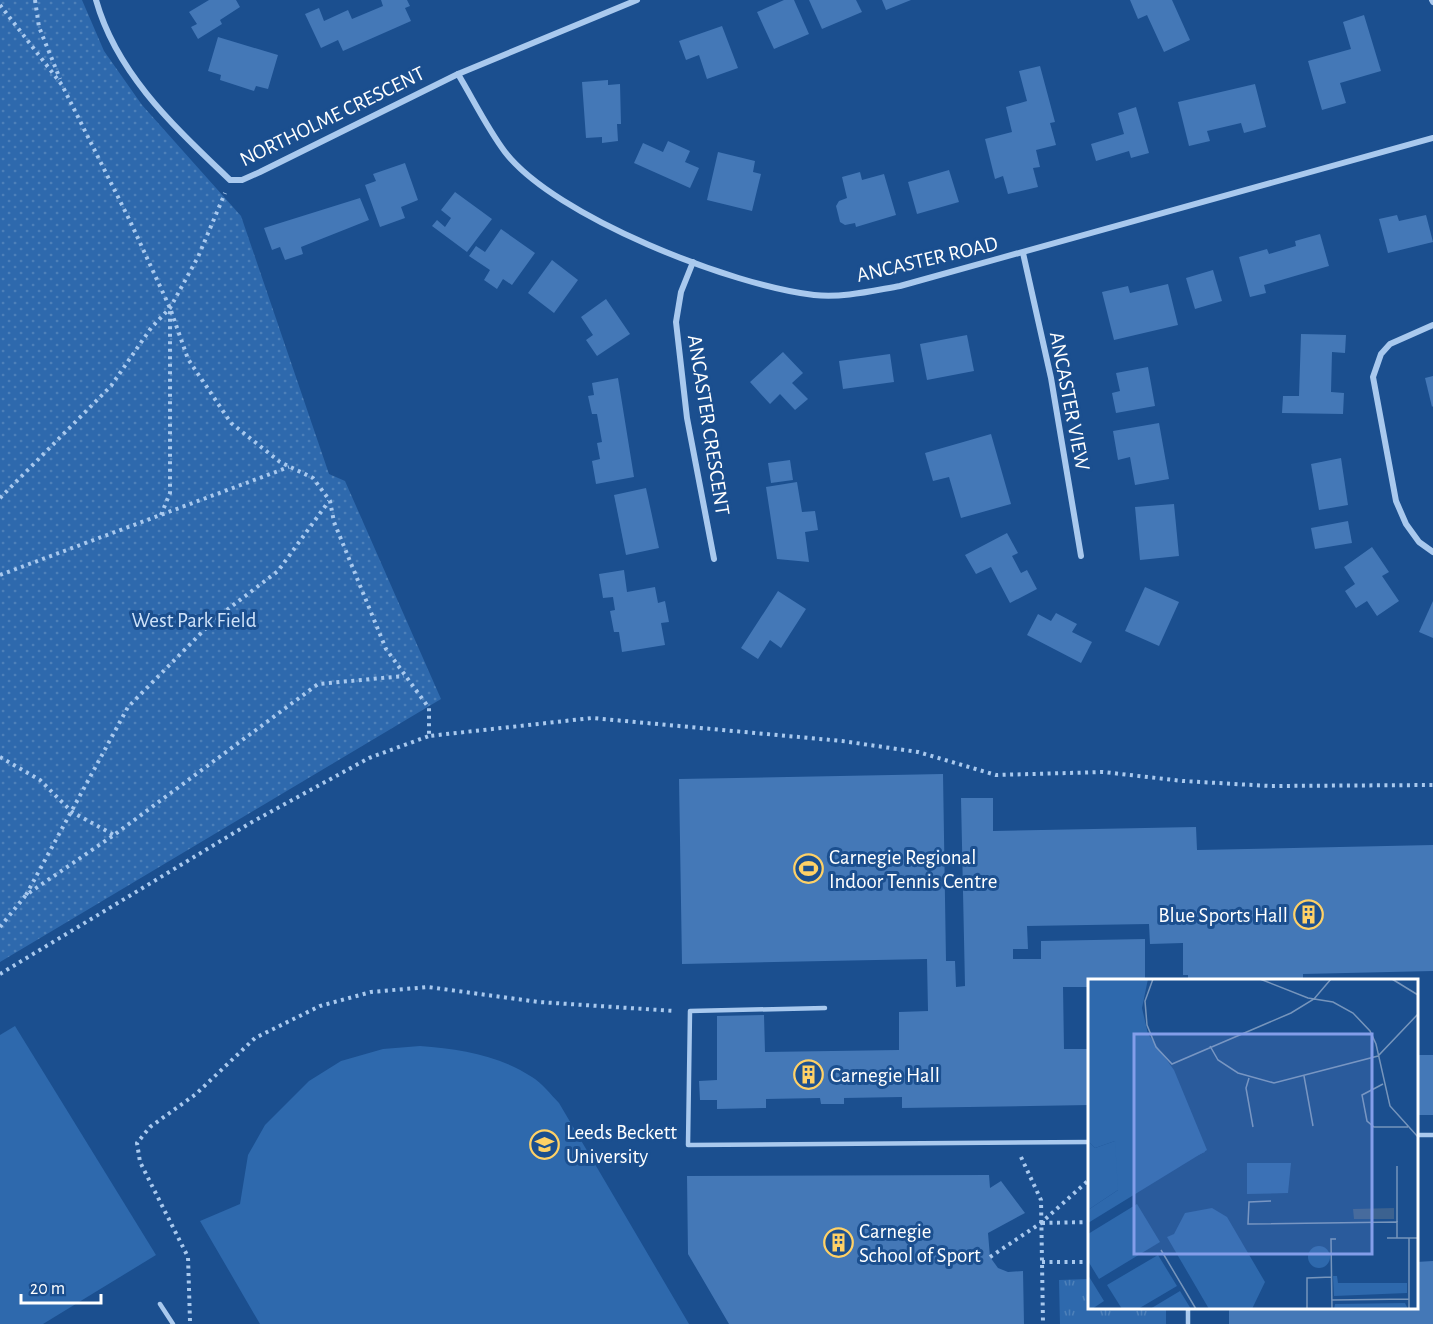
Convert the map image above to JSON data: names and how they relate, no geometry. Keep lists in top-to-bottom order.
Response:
{
  "streets": {
    "street": [
      "NORTHOLME CRESCENT",
      "ANCASTER ROAD",
      "ANCASTER VIEW",
      "ANCASTER CRESCENT"
    ]
  },
  "crossings": [
    ["NORTHOLME CRESCENT", "ANCASTER ROAD"],
    ["ANCASTER ROAD", "ANCASTER VIEW"],
    ["ANCASTER ROAD", "ANCASTER CRESCENT"]
  ],
  "parks": ["West Park Field"],
  "places": {
    "sports": ["Carnegie Regional Indoor Tennis Centre"],
    "building": ["Blue Sports Hall", "Carnegie Hall", "Carnegie School of Sport"],
    "school or university": ["Leeds Beckett University"]
  },
  "scale_bar": "20 m"
}
